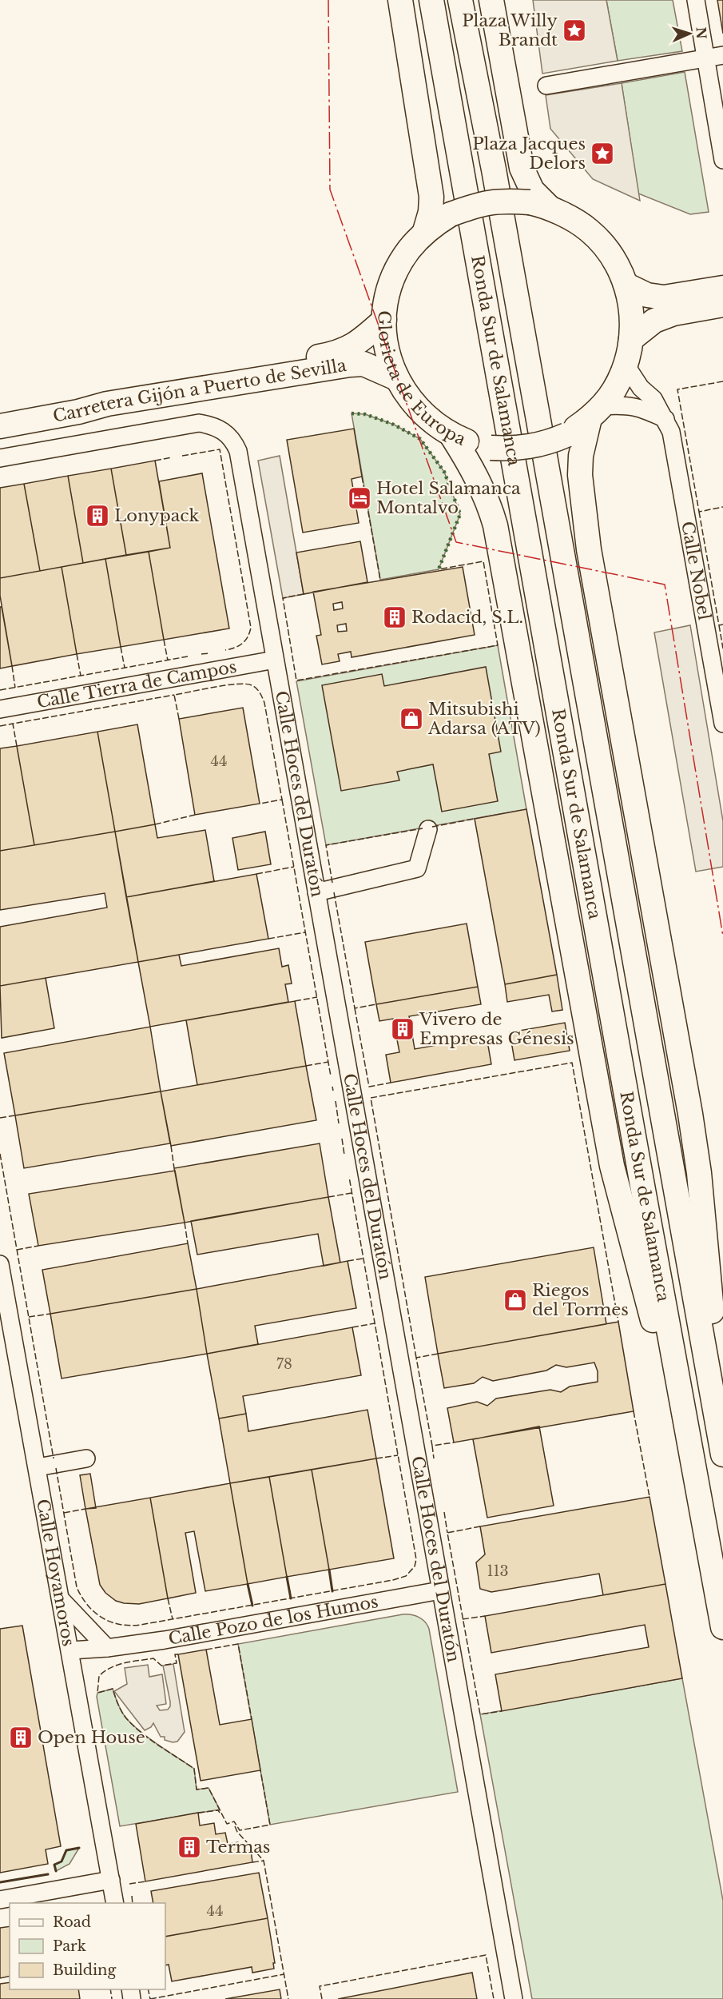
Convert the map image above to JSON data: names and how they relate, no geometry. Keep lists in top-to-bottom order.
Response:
{
  "streets": {
    "highway": ["Ronda Sur de Salamanca", "Glorieta de Europa", "Carretera Gijón a Puerto de Sevilla"],
    "street": [
      "Calle Nobel",
      "Calle Tierra de Campos",
      "Calle Hoces del Duratón",
      "Calle Hoyamoros",
      "Calle Pozo de los Humos"
    ]
  },
  "crossings": [
    ["Glorieta de Europa", "Carretera Gijón a Puerto de Sevilla"],
    ["Glorieta de Europa", "Calle Nobel"],
    ["Calle Tierra de Campos", "Calle Hoces del Duratón"],
    ["Calle Hoces del Duratón", "Calle Pozo de los Humos"],
    ["Calle Hoyamoros", "Calle Pozo de los Humos"]
  ],
  "places": {
    "place": ["Plaza Willy Brandt", "Plaza Jacques Delors"],
    "hotel": ["Hotel Salamanca Montalvo"],
    "building": [
      "Lonypack",
      "Rodacid, S.L.",
      "Vivero de Empresas Génesis",
      "Open House",
      "Termas"
    ],
    "shop": ["Mitsubishi Adarsa (ATV)", "Riegos del Tormes"]
  },
  "house_numbers": [
    "44",
    "78",
    "113",
    "44"
  ],
  "legend": ["Road", "Park", "Building"],
  "north": "right"
}
